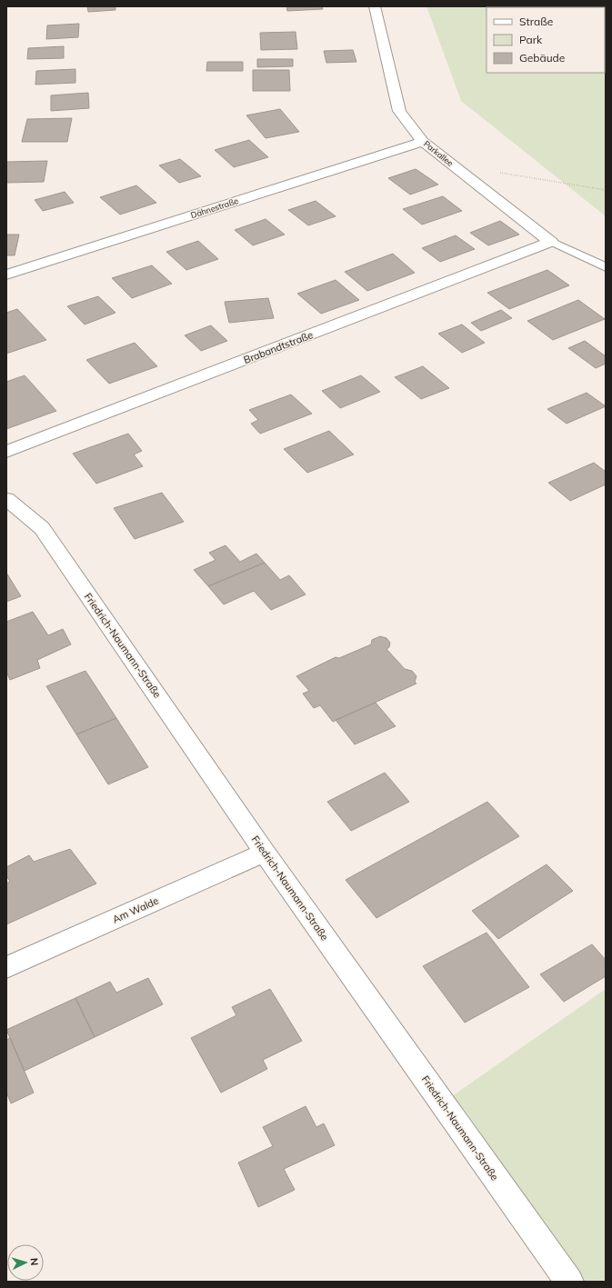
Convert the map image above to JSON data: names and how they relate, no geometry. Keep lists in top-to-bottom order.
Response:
{
  "streets": {
    "street": [
      "Parkallee",
      "Dähnestraße",
      "Brabandtstraße",
      "Friedrich-Naumann-Straße",
      "Am Walde"
    ]
  },
  "crossings": [
    ["Parkallee", "Dähnestraße"],
    ["Parkallee", "Brabandtstraße"],
    ["Friedrich-Naumann-Straße", "Am Walde"]
  ],
  "legend": ["Straße", "Park", "Gebäude"],
  "north": "right"
}
